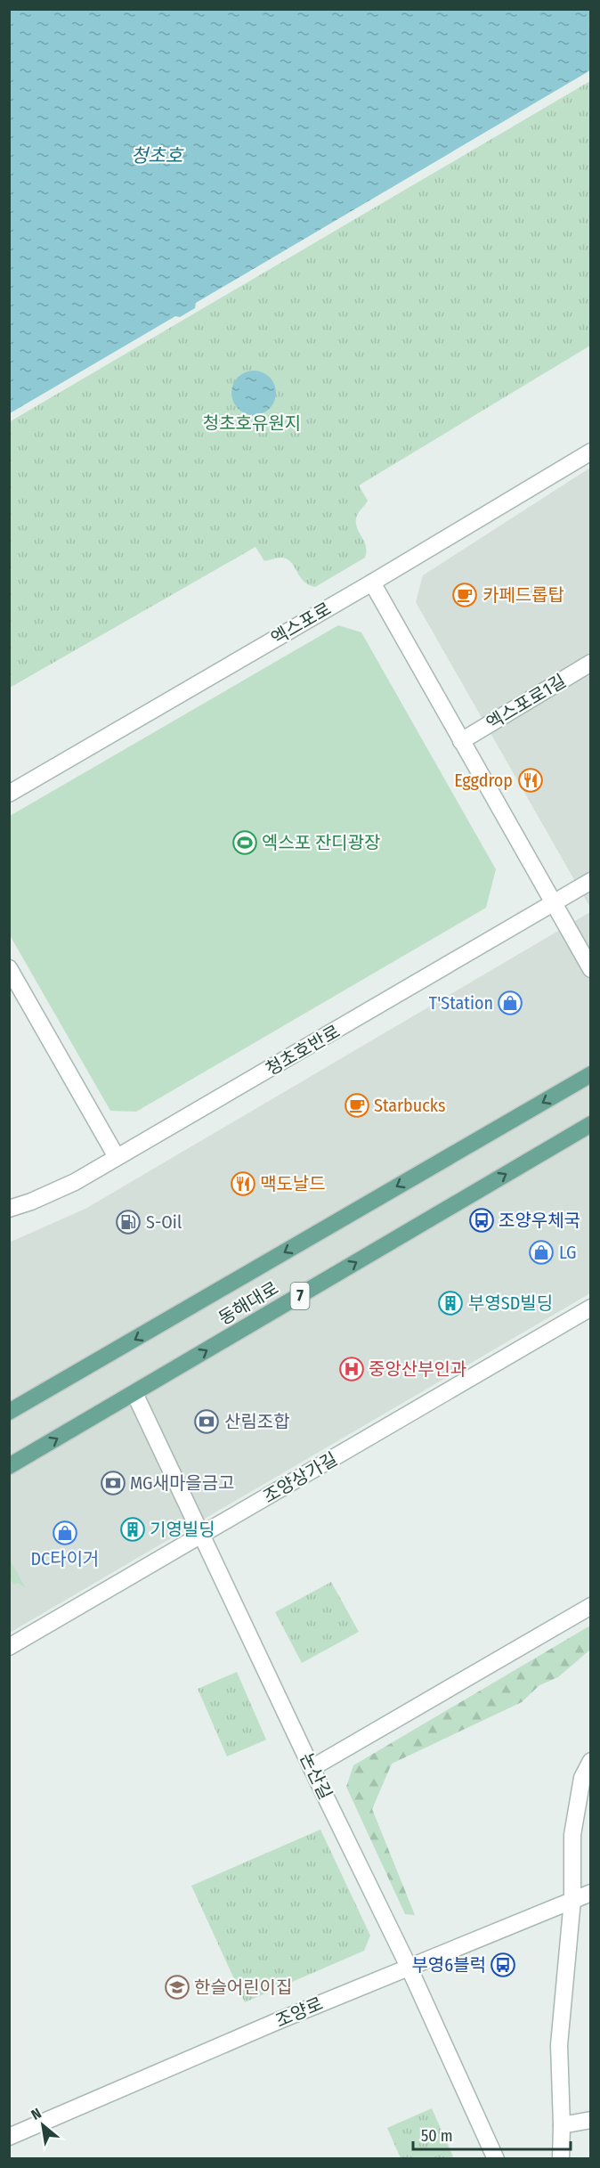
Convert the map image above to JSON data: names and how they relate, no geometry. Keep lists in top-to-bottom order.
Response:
{
  "streets": {
    "main road": ["7", "동해대로"],
    "street": [
      "엑스포로",
      "엑스포로1길",
      "청초호반로",
      "조양상가길",
      "논산길",
      "조양로"
    ]
  },
  "crossings": [
    ["동해대로", "논산길"],
    ["조양상가길", "논산길"],
    ["논산길", "조양로"]
  ],
  "water": ["청초호"],
  "parks": ["청초호유원지"],
  "places": {
    "cafe": ["카페드롭탑", "Starbucks"],
    "restaurant": ["Eggdrop", "맥도날드"],
    "sports": ["엑스포 잔디광장"],
    "shop": ["T'Station", "LG", "DC타이거"],
    "bus stop": ["조양우체국", "부영6블럭"],
    "fuel station": ["S-Oil"],
    "building": ["부영SD빌딩", "기영빌딩"],
    "hospital": ["중앙산부인과"],
    "bank": ["산림조합", "MG새마을금고"],
    "school or university": ["한슬어린이집"]
  },
  "scale_bar": "50 m",
  "north": "top left"
}
